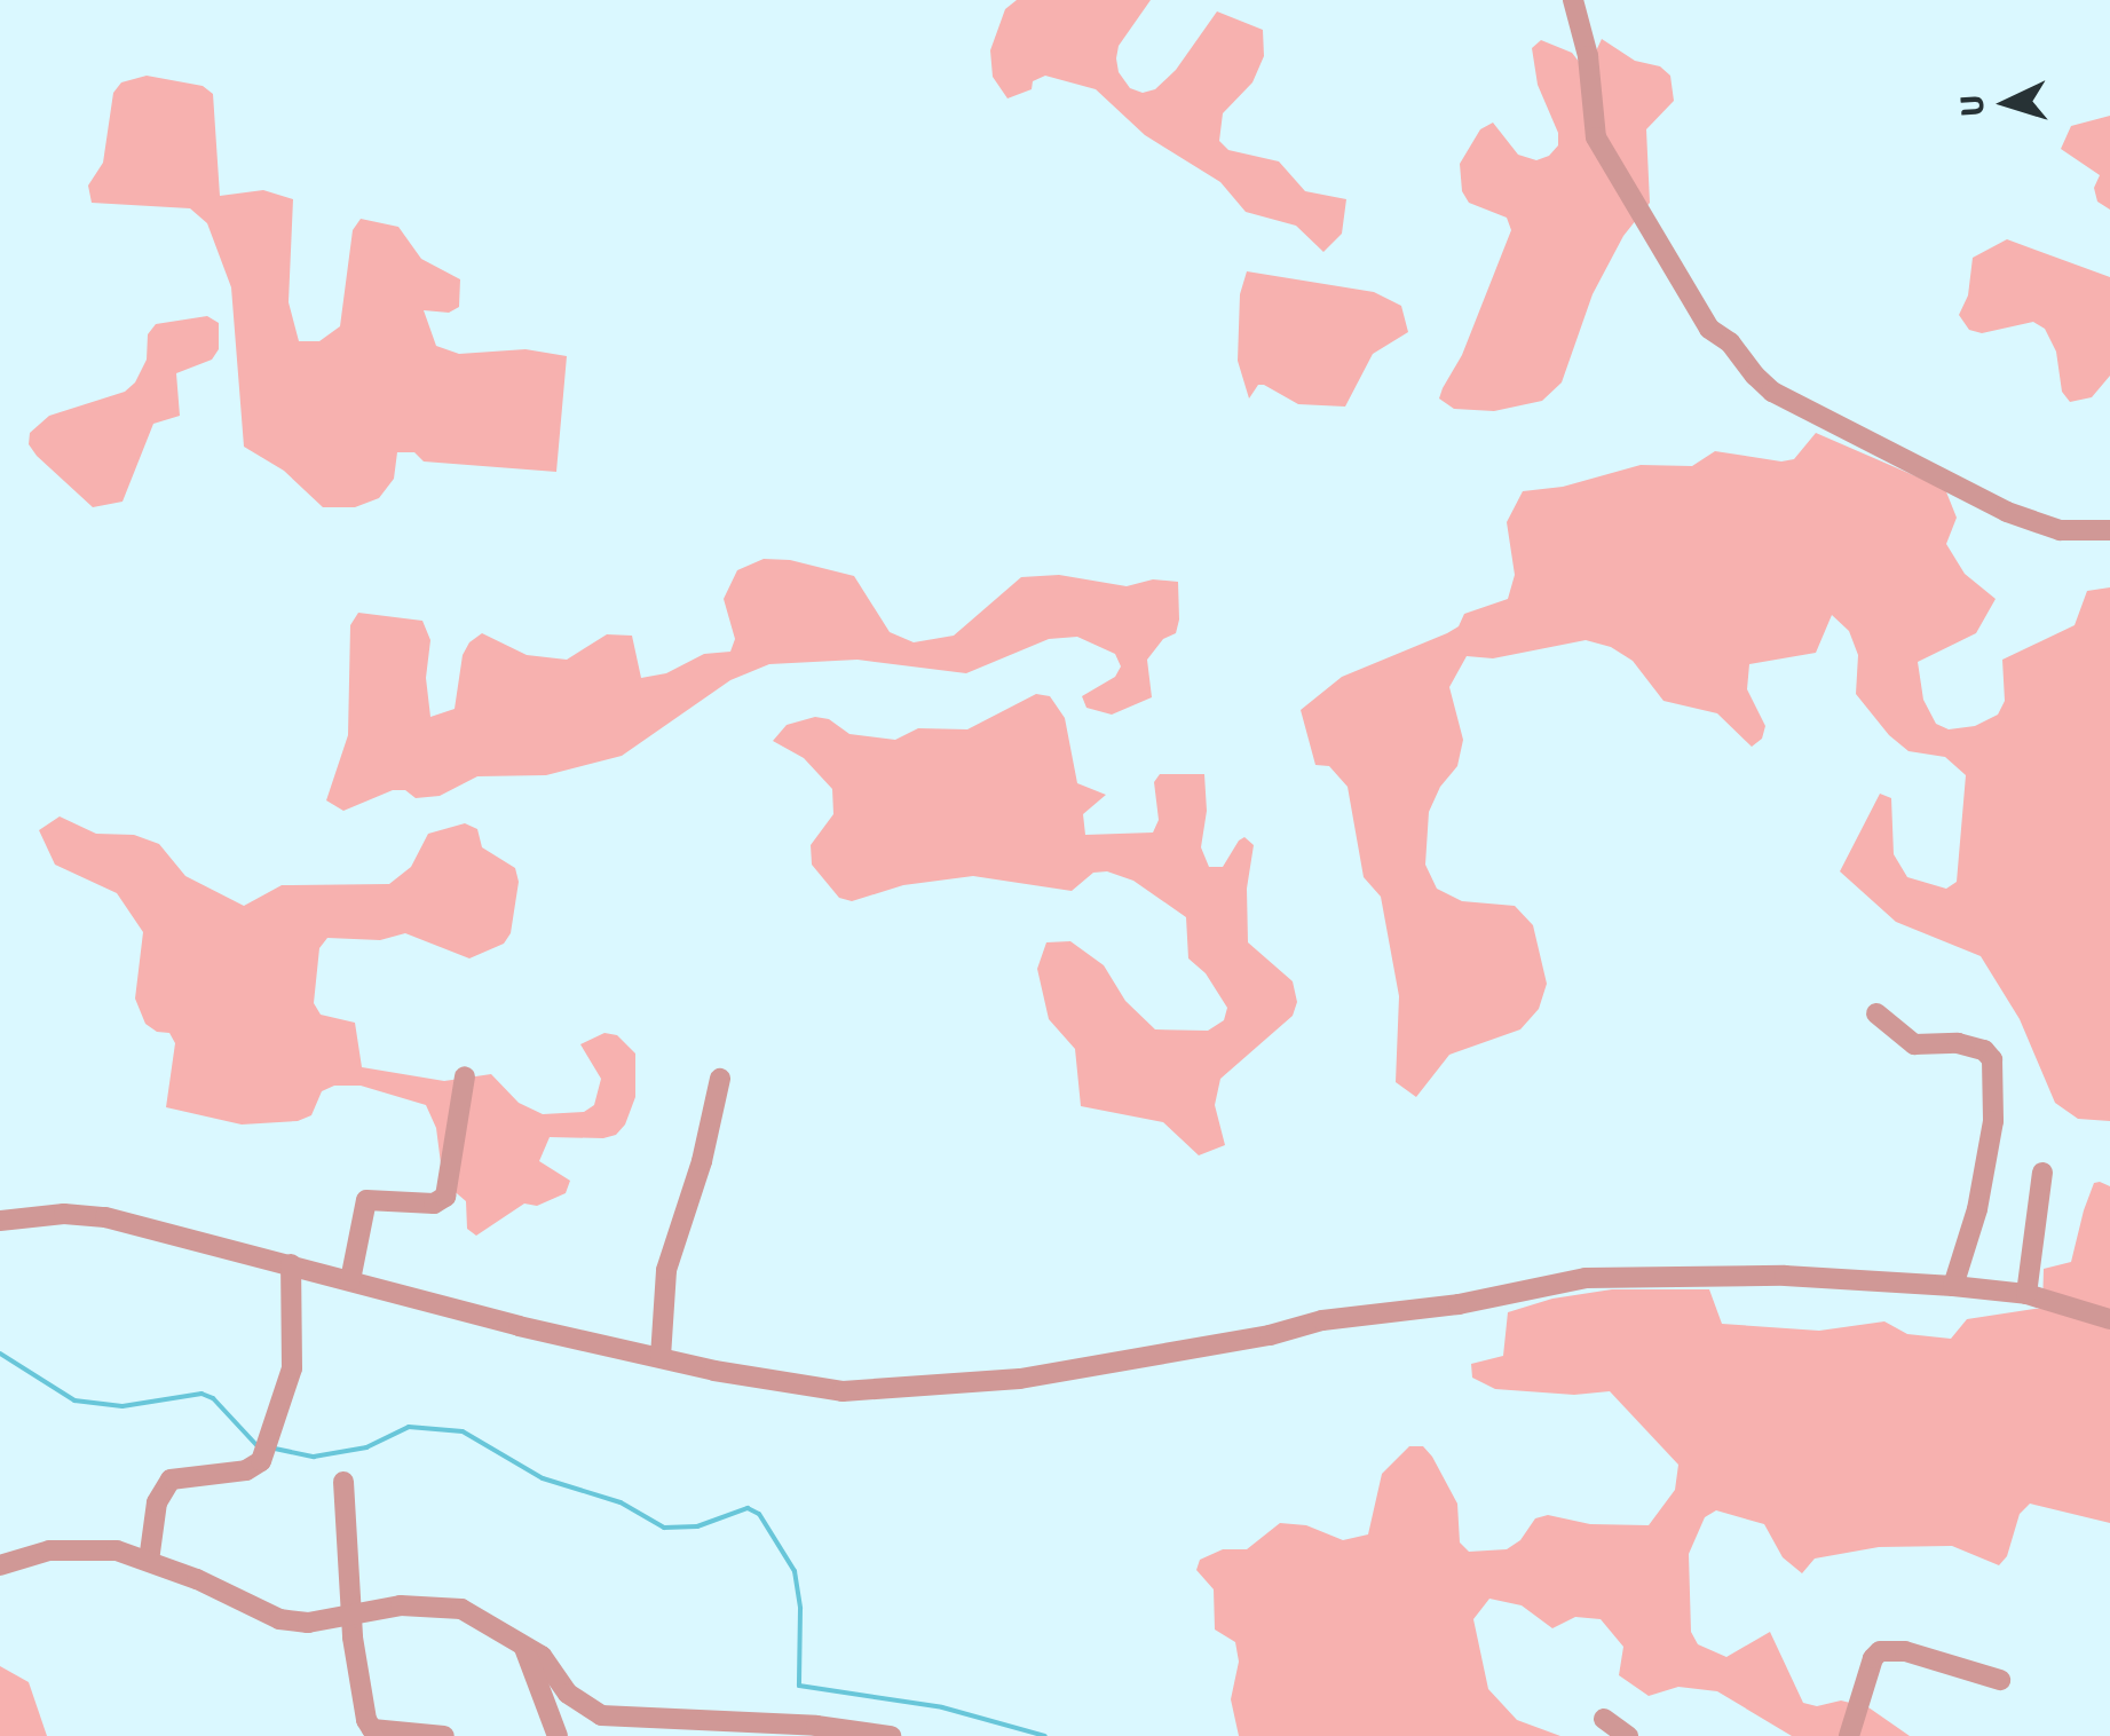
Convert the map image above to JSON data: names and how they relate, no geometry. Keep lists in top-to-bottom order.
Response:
{
  "north": "left"
}
